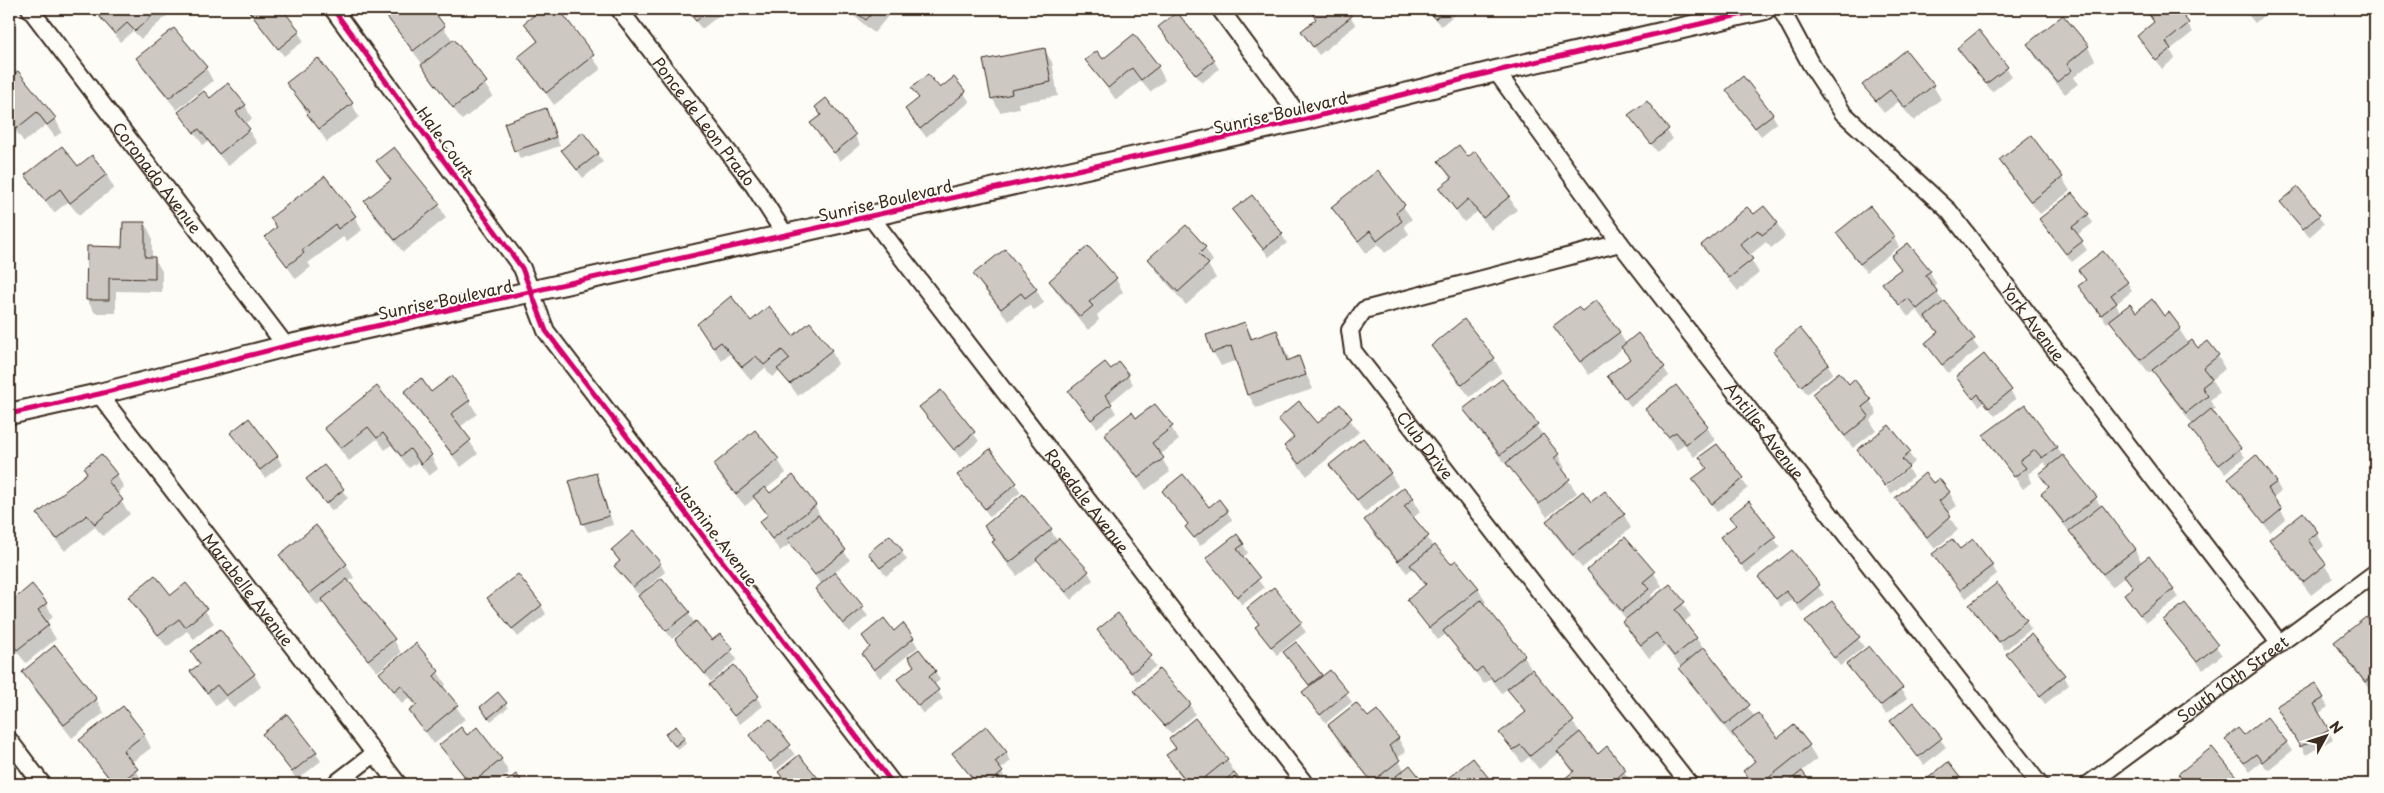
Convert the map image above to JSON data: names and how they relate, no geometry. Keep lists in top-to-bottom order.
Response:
{
  "streets": {
    "street": [
      "Sunrise Boulevard",
      "Ponce de Leon Prado",
      "Hale Court",
      "Coronado Avenue",
      "York Avenue",
      "Antilles Avenue",
      "Club Drive",
      "Rosedale Avenue",
      "Jasmine Avenue",
      "Marabelle Avenue",
      "South 10th Street"
    ]
  },
  "crossings": [
    ["Sunrise Boulevard", "Ponce de Leon Prado"],
    ["Sunrise Boulevard", "Hale Court"],
    ["Sunrise Boulevard", "Coronado Avenue"],
    ["Sunrise Boulevard", "Antilles Avenue"],
    ["Sunrise Boulevard", "Rosedale Avenue"],
    ["Sunrise Boulevard", "Jasmine Avenue"],
    ["Sunrise Boulevard", "Marabelle Avenue"],
    ["Hale Court", "Jasmine Avenue"],
    ["York Avenue", "South 10th Street"],
    ["Antilles Avenue", "Club Drive"]
  ],
  "north": "top right"
}
